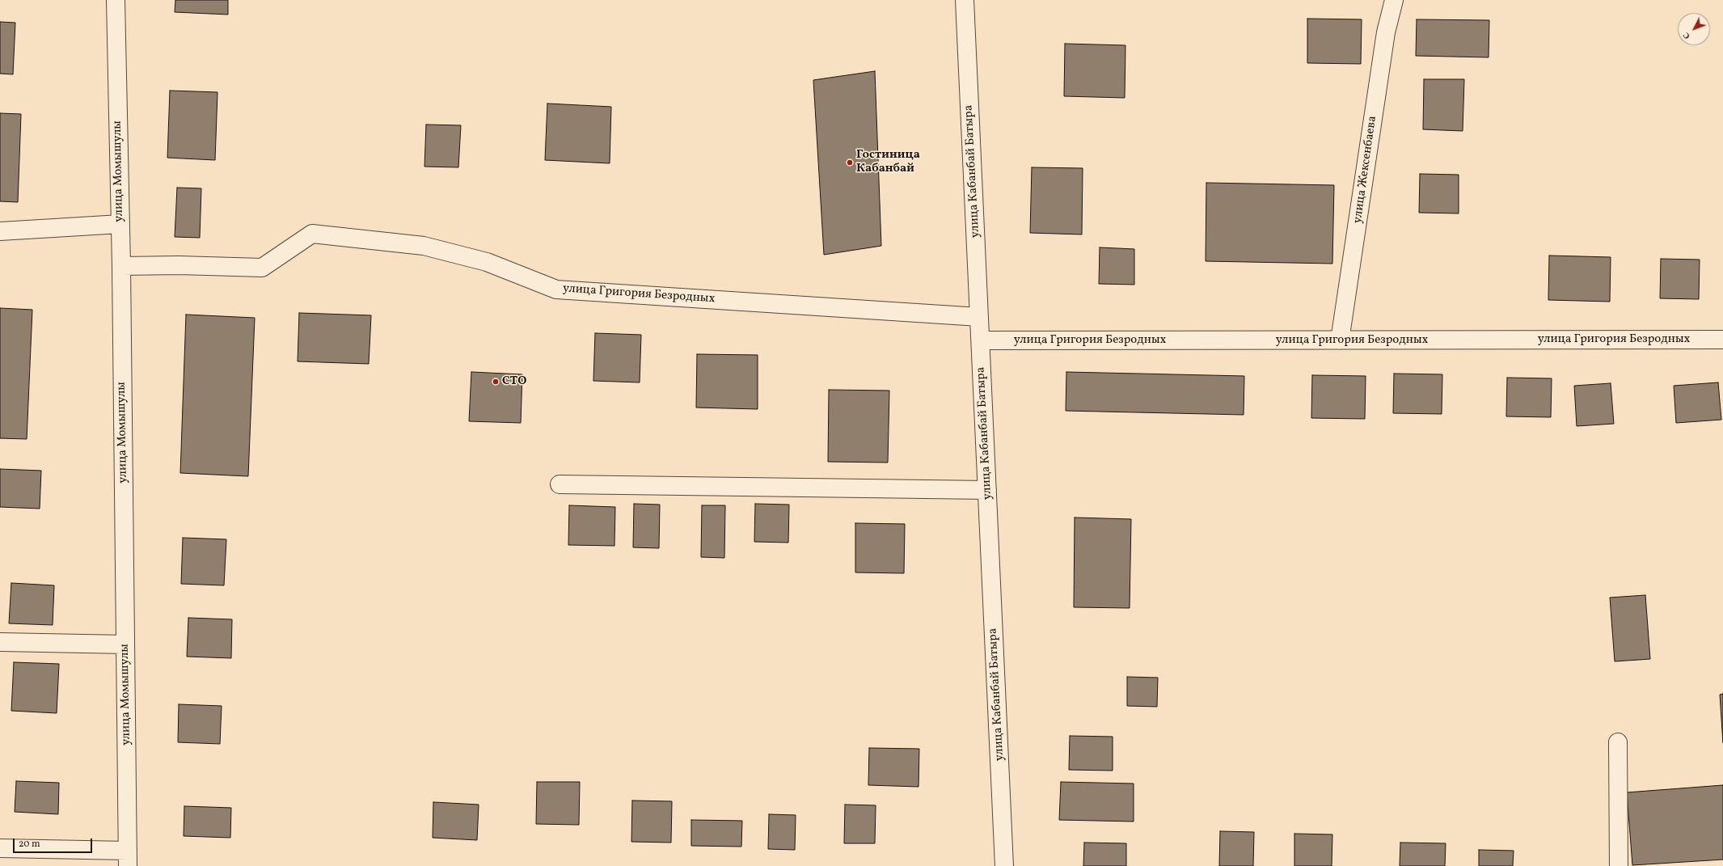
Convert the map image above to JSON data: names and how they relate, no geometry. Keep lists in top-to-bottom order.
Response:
{
  "streets": {
    "street": [
      "улица Жексенбаева",
      "улица Момышулы",
      "улица Кабанбай Батыра",
      "улица Григория Безродных"
    ]
  },
  "crossings": [
    ["улица Жексенбаева", "улица Григория Безродных"],
    ["улица Момышулы", "улица Григория Безродных"],
    ["улица Кабанбай Батыра", "улица Григория Безродных"]
  ],
  "places": ["Гостиница Кабанбай", "СТО"],
  "scale_bar": "20 m",
  "north": "bottom left"
}
